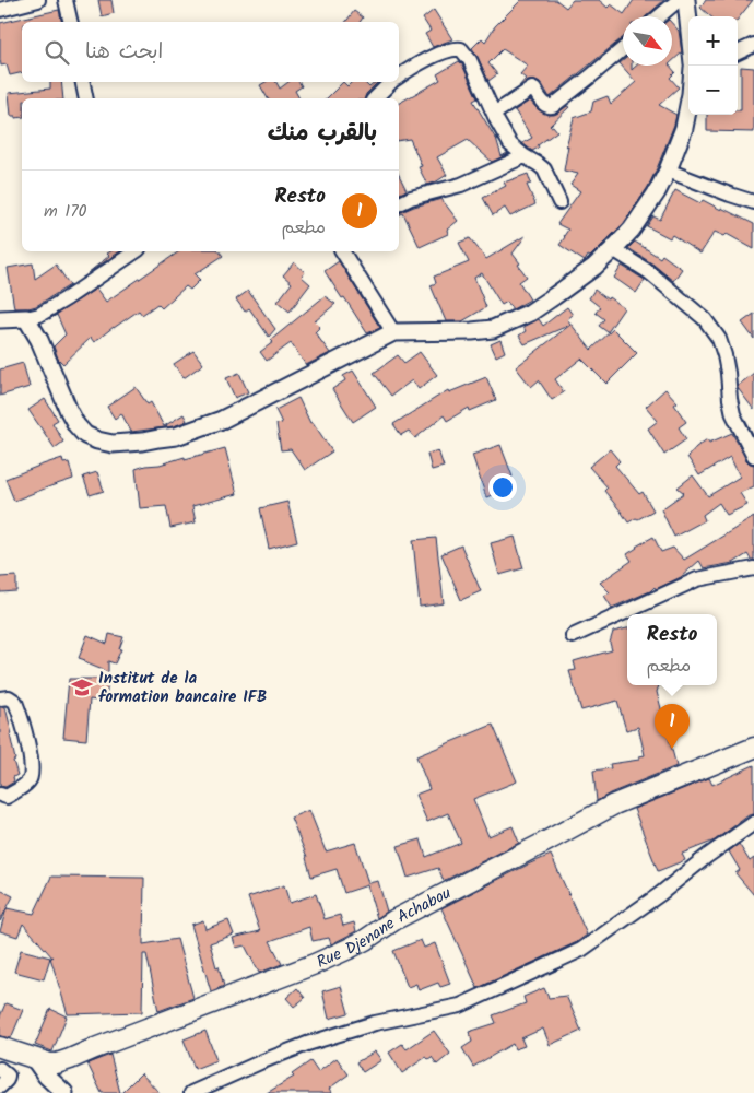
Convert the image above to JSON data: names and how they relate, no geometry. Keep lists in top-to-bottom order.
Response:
{
  "streets": {
    "main road": ["Rue Djenane Achabou"]
  },
  "places": {
    "school or university": ["Institut de la formation bancaire IFB"]
  },
  "north": "bottom right",
  "page": {
    "map_buttons": ["+", "−"],
    "search": "ابحث هنا",
    "heading": "بالقرب منك",
    "list": [
      {
        "mark": "1",
        "name": "Resto",
        "note": "مطعم",
        "value": "170 m"
      }
    ],
    "popup": ["Resto", "مطعم"],
    "pins": "1"
  }
}
